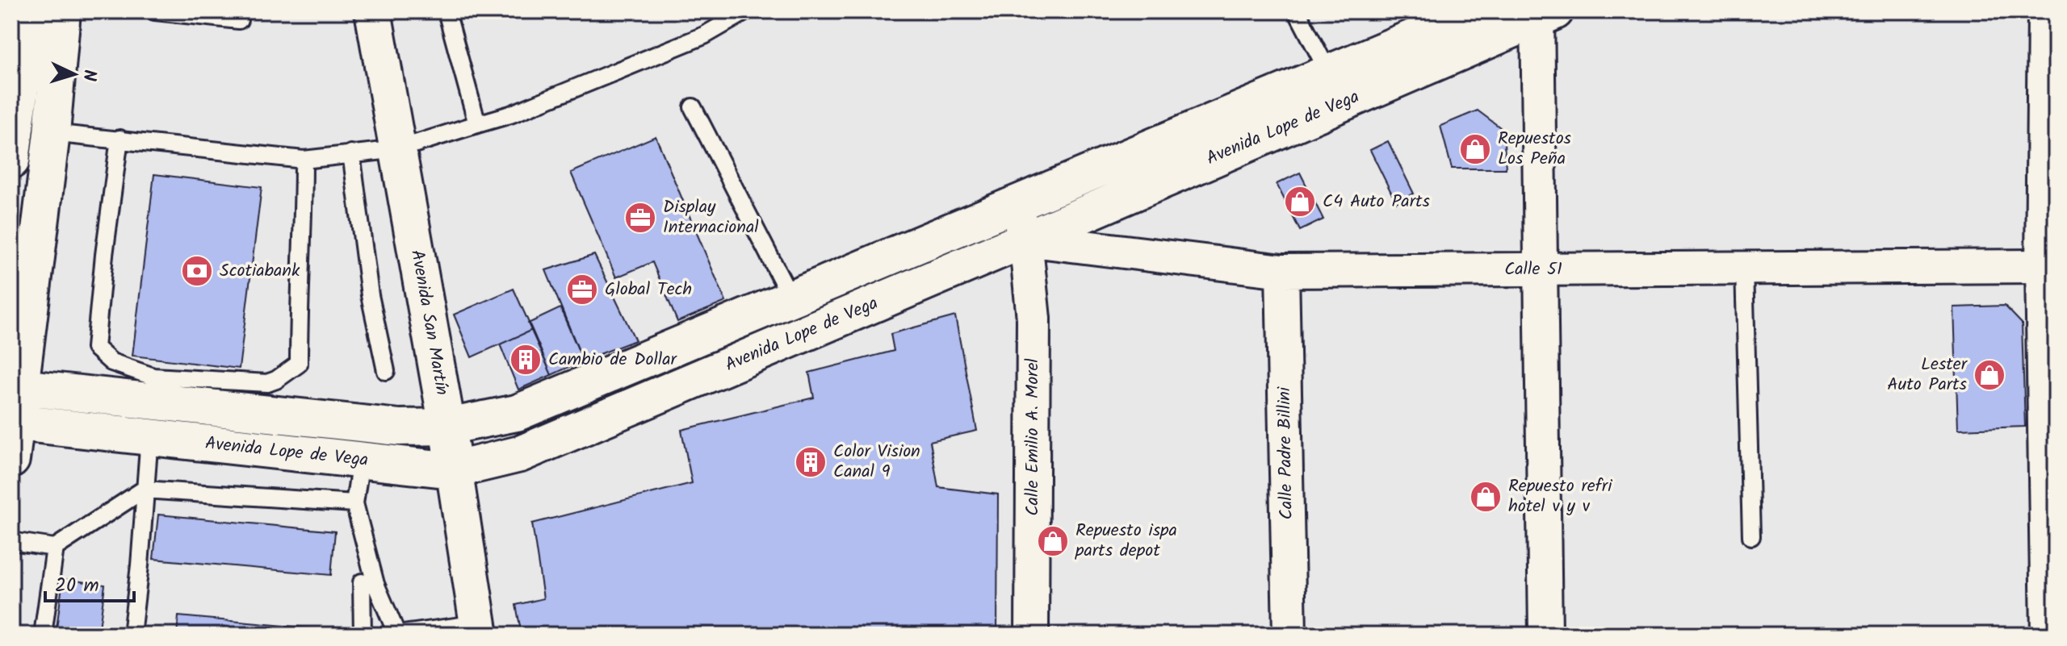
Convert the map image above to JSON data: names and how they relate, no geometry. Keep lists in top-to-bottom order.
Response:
{
  "streets": {
    "main road": ["Avenida Lope de Vega", "Avenida San Martín"],
    "street": ["Calle 51", "Calle Emilio A. Morel", "Calle Padre Billini"]
  },
  "crossings": [
    ["Avenida Lope de Vega", "Calle 51"],
    ["Avenida Lope de Vega", "Avenida San Martín"],
    ["Avenida Lope de Vega", "Calle Emilio A. Morel"],
    ["Calle 51", "Calle Emilio A. Morel"],
    ["Calle 51", "Calle Padre Billini"]
  ],
  "places": {
    "shop": [
      "Repuestos Los Peña",
      "C4 Auto Parts",
      "Lester Auto Parts",
      "Repuesto refri hotel v y v",
      "Repuesto ispa parts depot"
    ],
    "office": ["Display Internacional", "Global Tech"],
    "bank": ["Scotiabank"],
    "building": ["Cambio de Dollar", "Color Vision Canal 9"]
  },
  "scale_bar": "20 m",
  "north": "right"
}
